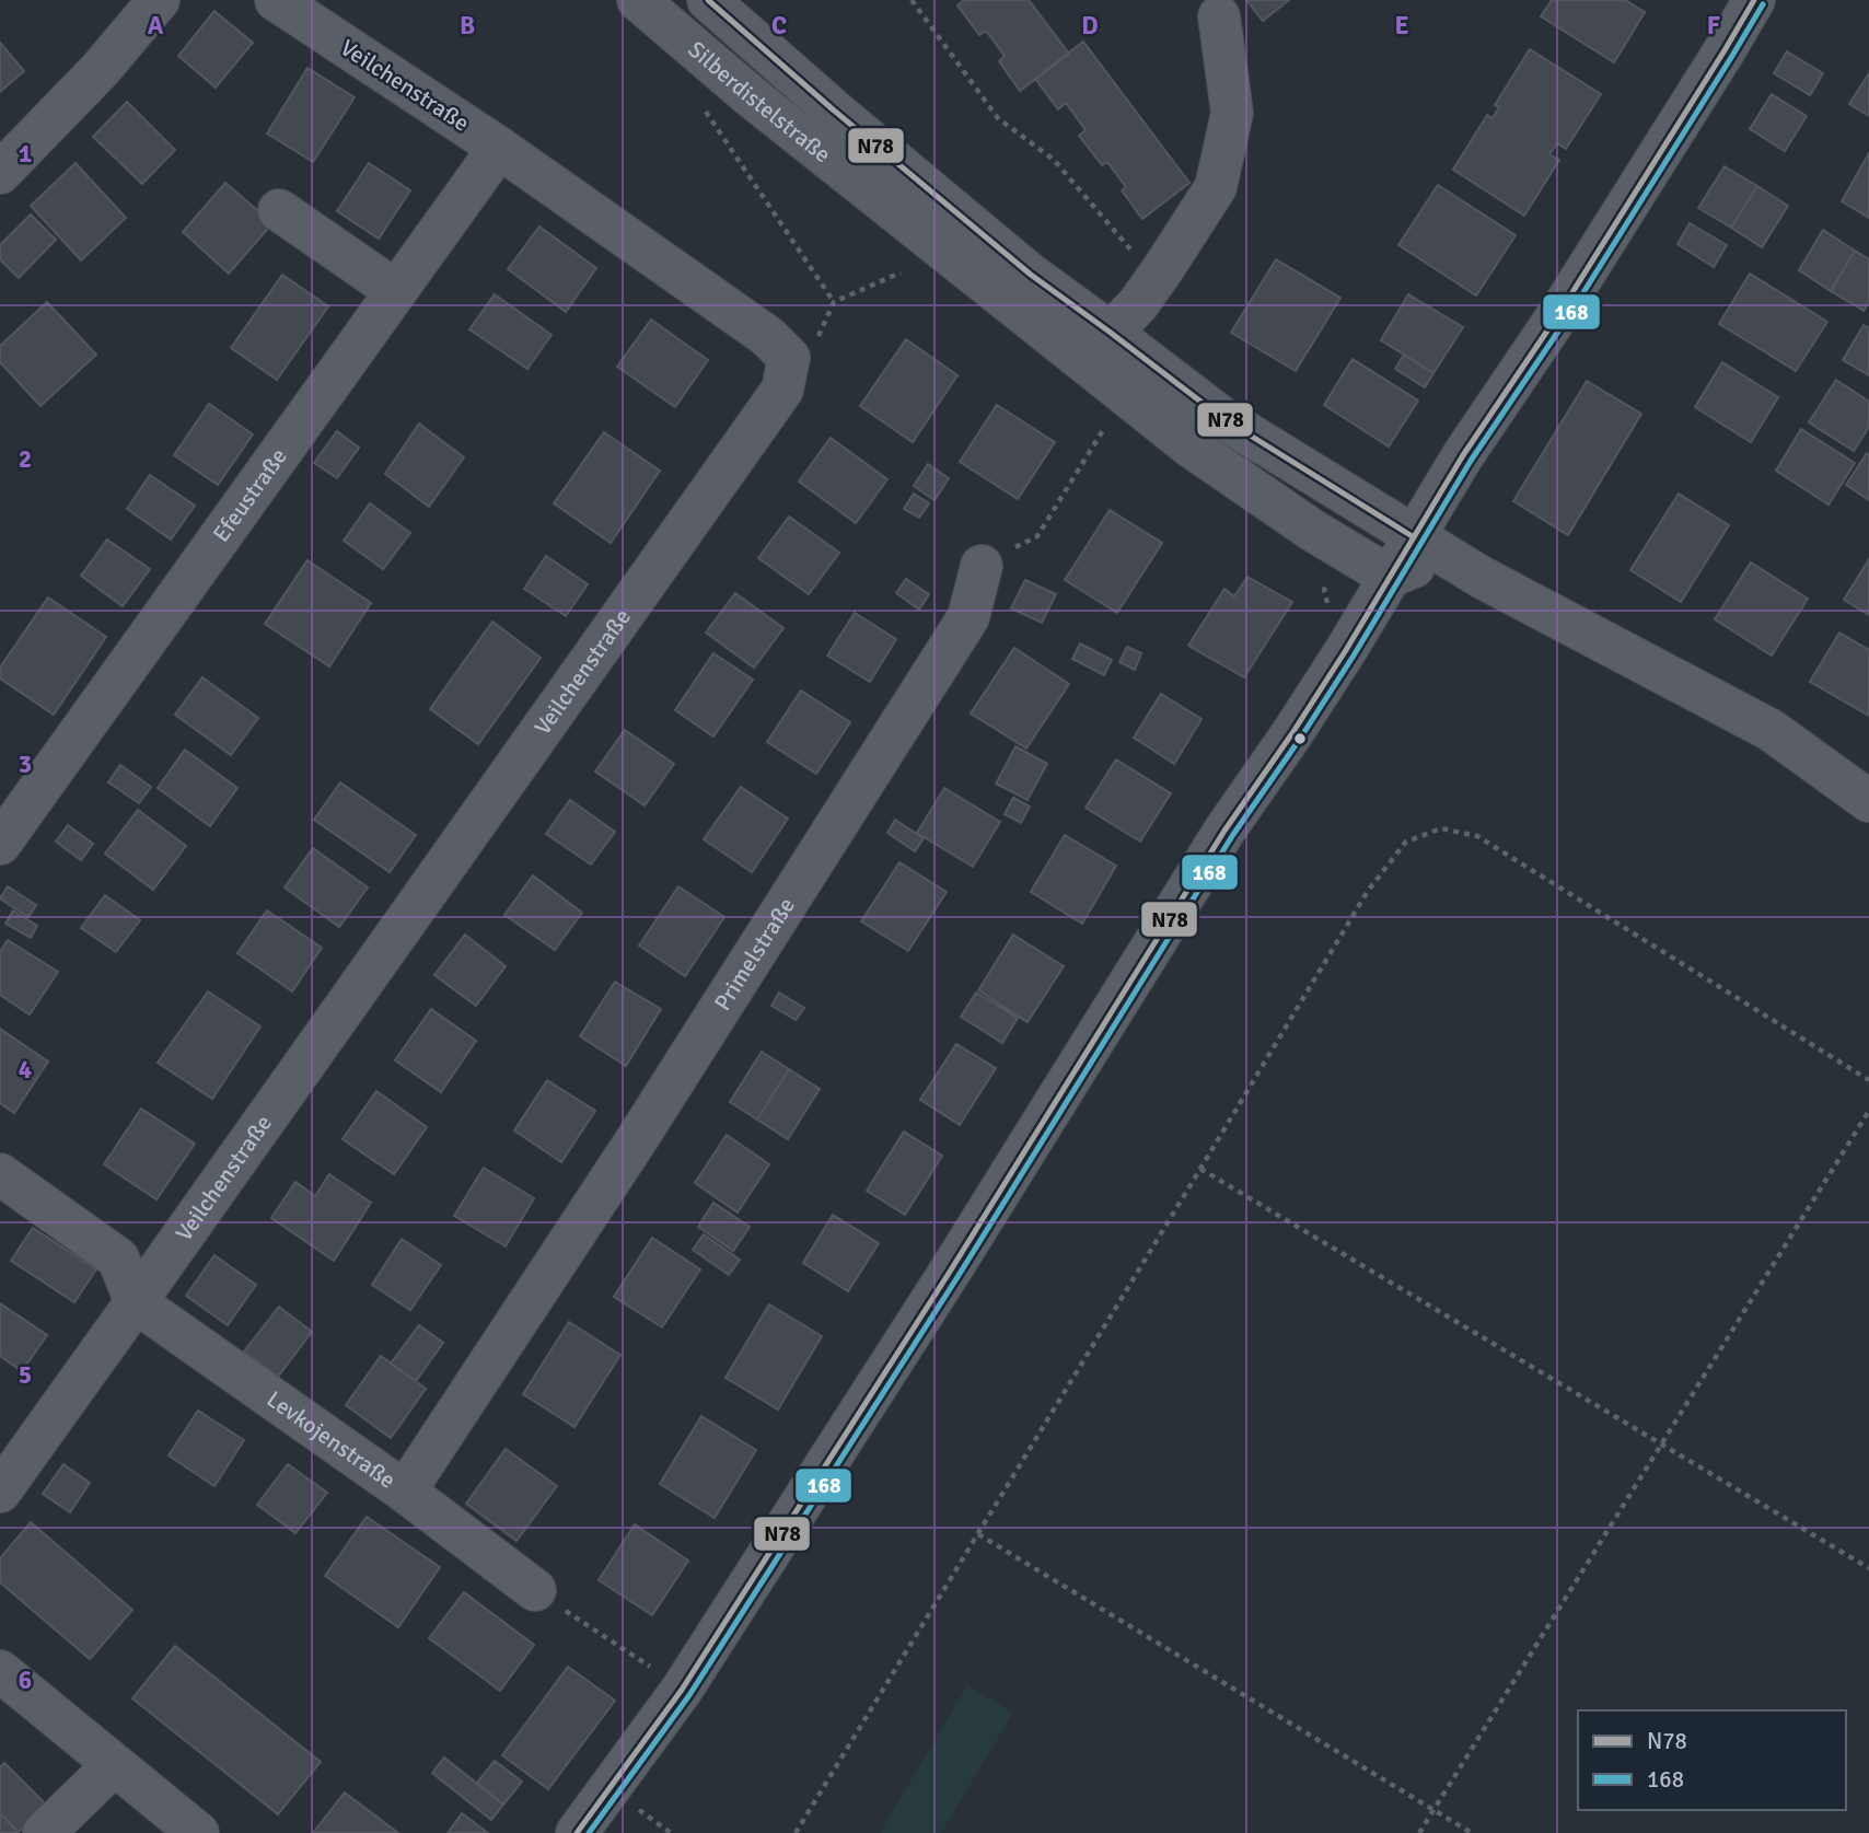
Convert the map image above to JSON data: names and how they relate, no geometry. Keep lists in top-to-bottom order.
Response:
{
  "streets": {
    "street": [
      "Veilchenstraße",
      "Silberdistelstraße",
      "Efeustraße",
      "Primelstraße",
      "Levkojenstraße"
    ]
  },
  "crossings": [
    ["Veilchenstraße", "Efeustraße"],
    ["Veilchenstraße", "Levkojenstraße"],
    ["Primelstraße", "Levkojenstraße"]
  ],
  "lines": ["transit line N78", "transit line 168"],
  "legend": ["N78", "168"],
  "grid": {
    "columns": [
      "A",
      "B",
      "C",
      "D",
      "E",
      "F"
    ],
    "rows": [
      "1",
      "2",
      "3",
      "4",
      "5",
      "6"
    ]
  }
}
